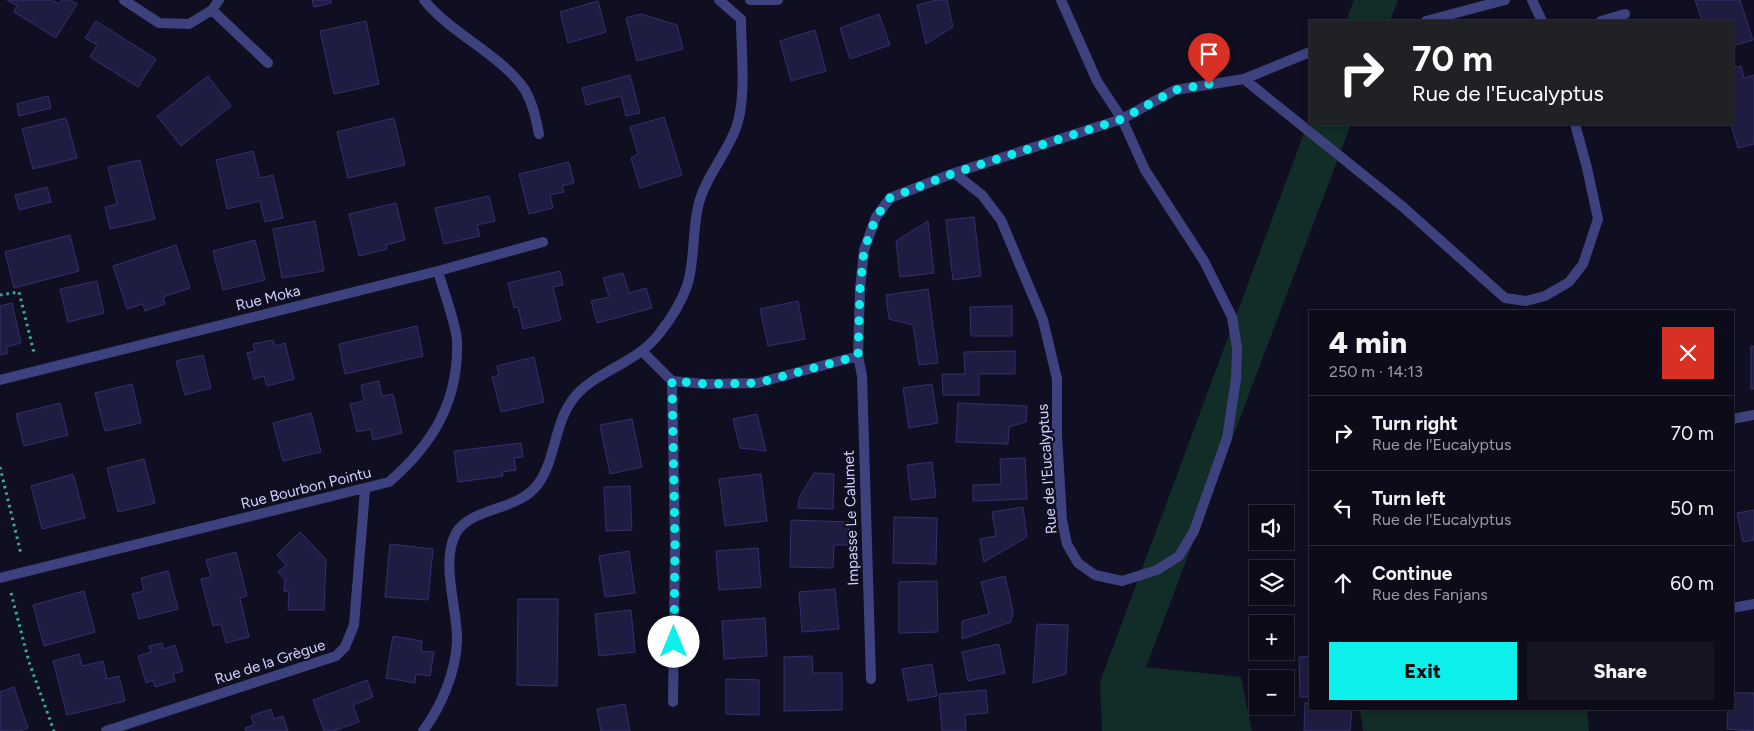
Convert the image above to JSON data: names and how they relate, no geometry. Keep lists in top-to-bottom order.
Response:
{
  "streets": {
    "street": [
      "Rue Moka",
      "Rue de l'Eucalyptus",
      "Rue Bourbon Pointu",
      "Impasse Le Calumet",
      "Rue de la Grègue"
    ]
  },
  "crossings": [
    ["Rue Moka", "Rue Bourbon Pointu"],
    ["Rue Bourbon Pointu", "Rue de la Grègue"]
  ],
  "page": {
    "turn": ["70 m", "Rue de l'Eucalyptus"],
    "heading": ["4 min", "250 m · 14:13"],
    "list": [
      {
        "name": "Turn right",
        "note": "Rue de l'Eucalyptus",
        "value": "70 m"
      },
      {
        "name": "Turn left",
        "note": "Rue de l'Eucalyptus",
        "value": "50 m"
      },
      {
        "name": "Continue",
        "note": "Rue des Fanjans",
        "value": "60 m"
      }
    ],
    "map_buttons": ["+", "−"],
    "buttons": ["Exit", "Share"]
  }
}
